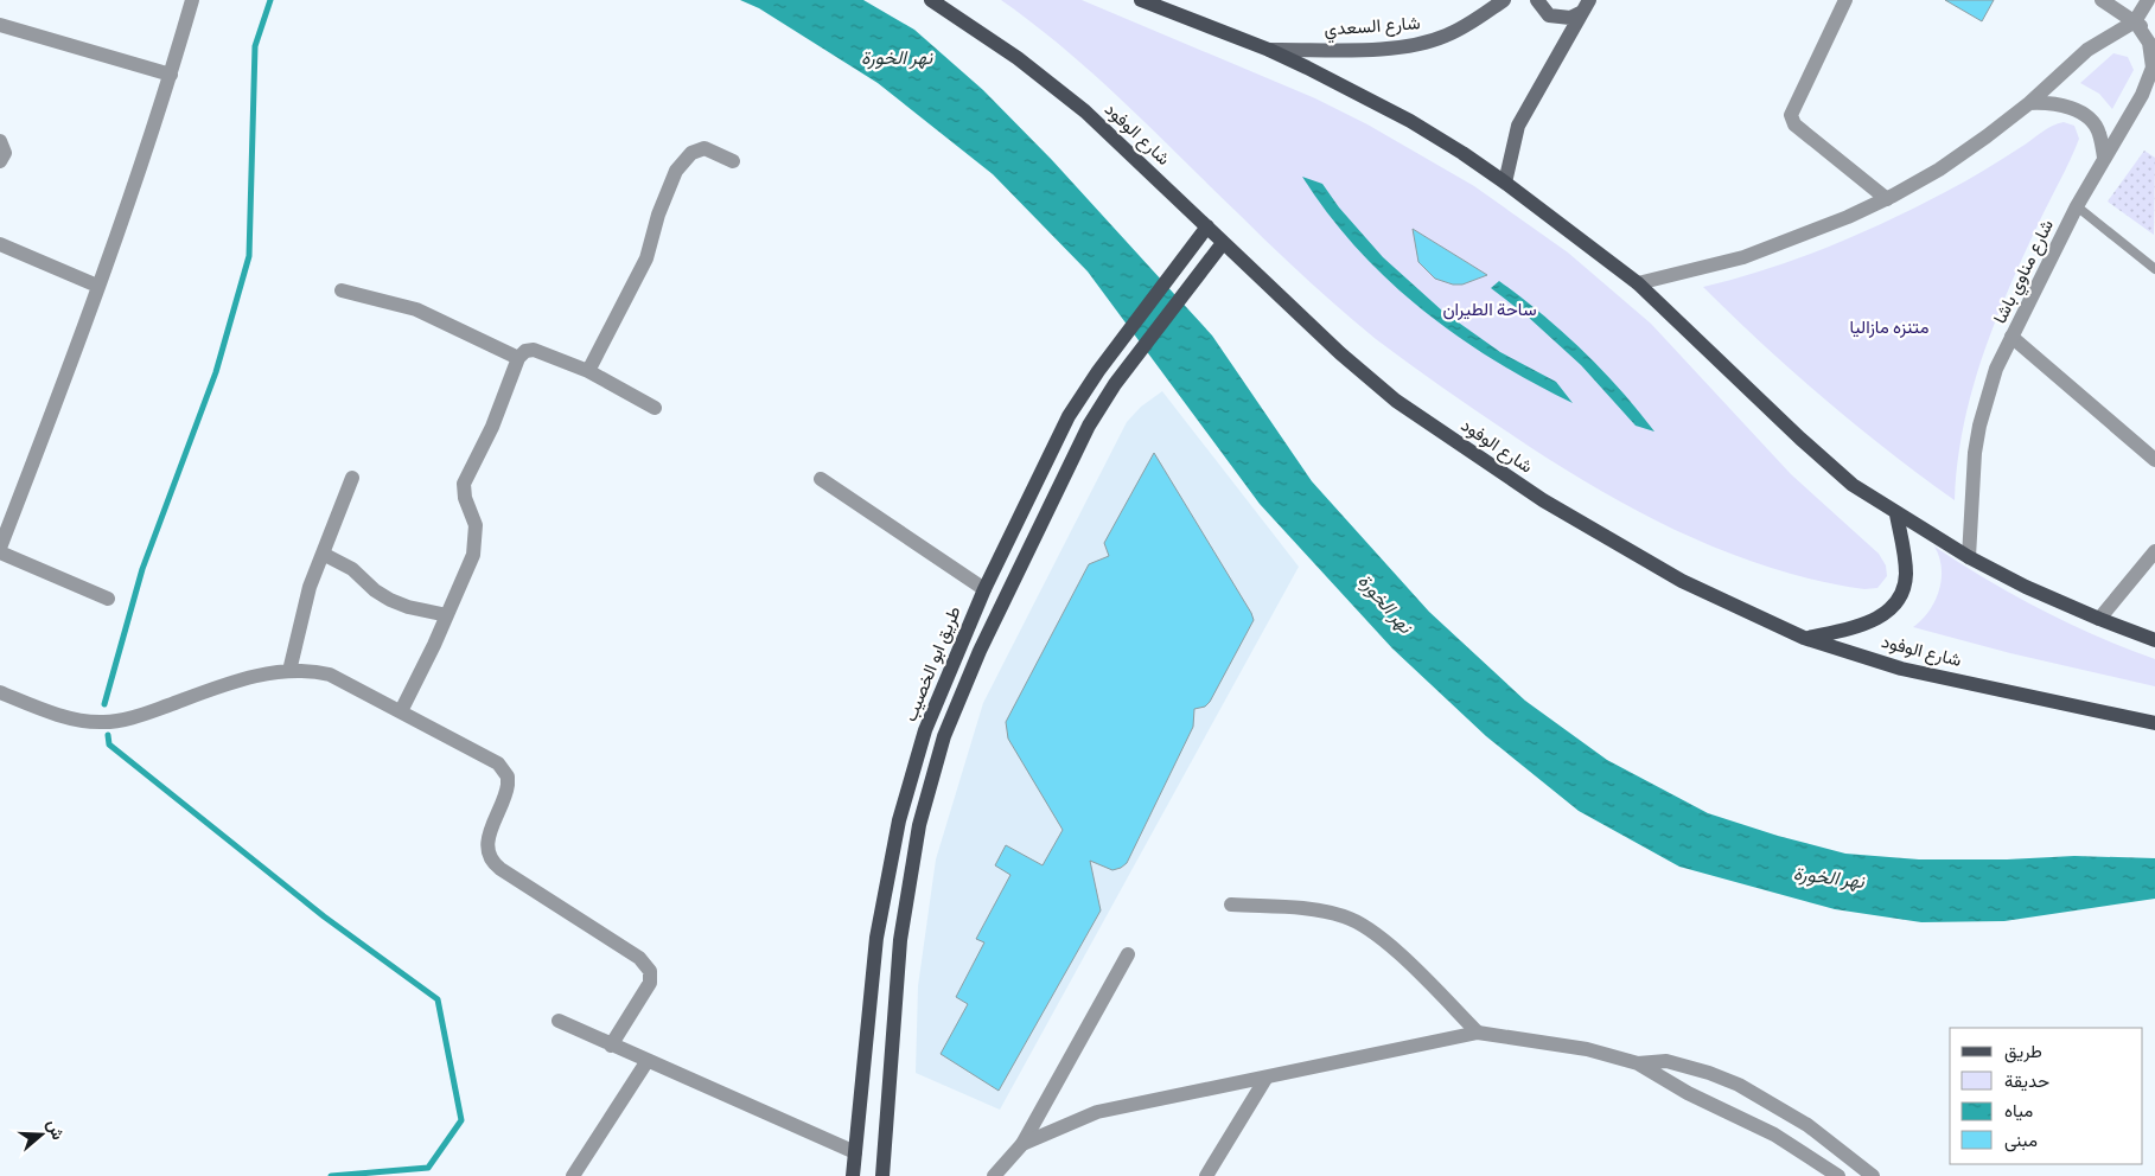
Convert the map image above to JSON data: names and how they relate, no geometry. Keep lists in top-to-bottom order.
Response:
{
  "streets": {
    "main road": ["شارع السعدي", "شارع الوفود", "طريق ابو الخصيب"],
    "street": ["شارع مناوي باشا"]
  },
  "crossings": [
    ["شارع الوفود", "طريق ابو الخصيب"]
  ],
  "water": ["نهر الخورة"],
  "parks": ["ساحة الطيران", "متنزه مازاليا"],
  "legend": [
    "طريق",
    "حديقة",
    "مياه",
    "مبنى"
  ],
  "north": "right"
}
